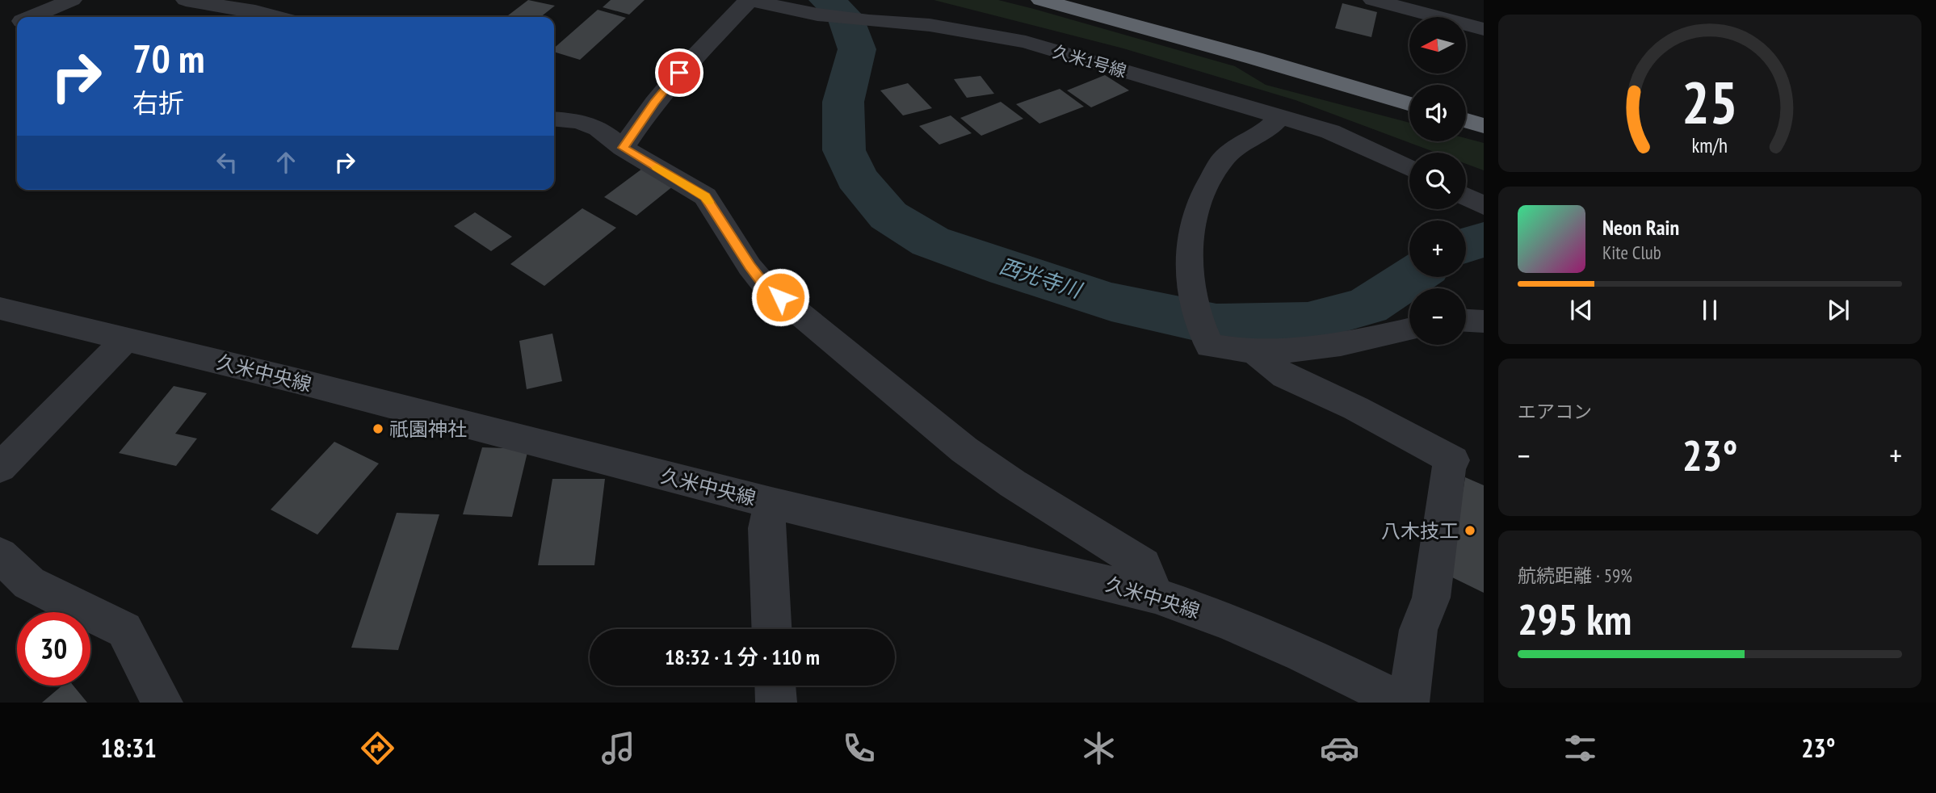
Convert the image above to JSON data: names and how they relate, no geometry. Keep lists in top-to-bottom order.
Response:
{
  "streets": {
    "street": ["久米1号線", "久米中央線"]
  },
  "water": ["西光寺川"],
  "places": ["祇園神社", "八木技工"],
  "north": "left",
  "page": {
    "map_buttons": ["+", "−"],
    "turn": ["70 m", "右折"],
    "song": ["Neon Rain", "Kite Club"],
    "tile": [
      "エアコン",
      ["航続距離 · 59%", "295 km"]
    ],
    "heat": ["−", "23°", "+"],
    "limit": "30",
    "trip": "18:32 · 1 分 · 110 m",
    "tabs": ["18:31", "23°"],
    "gauge": ["25", "km/h"]
  }
}
